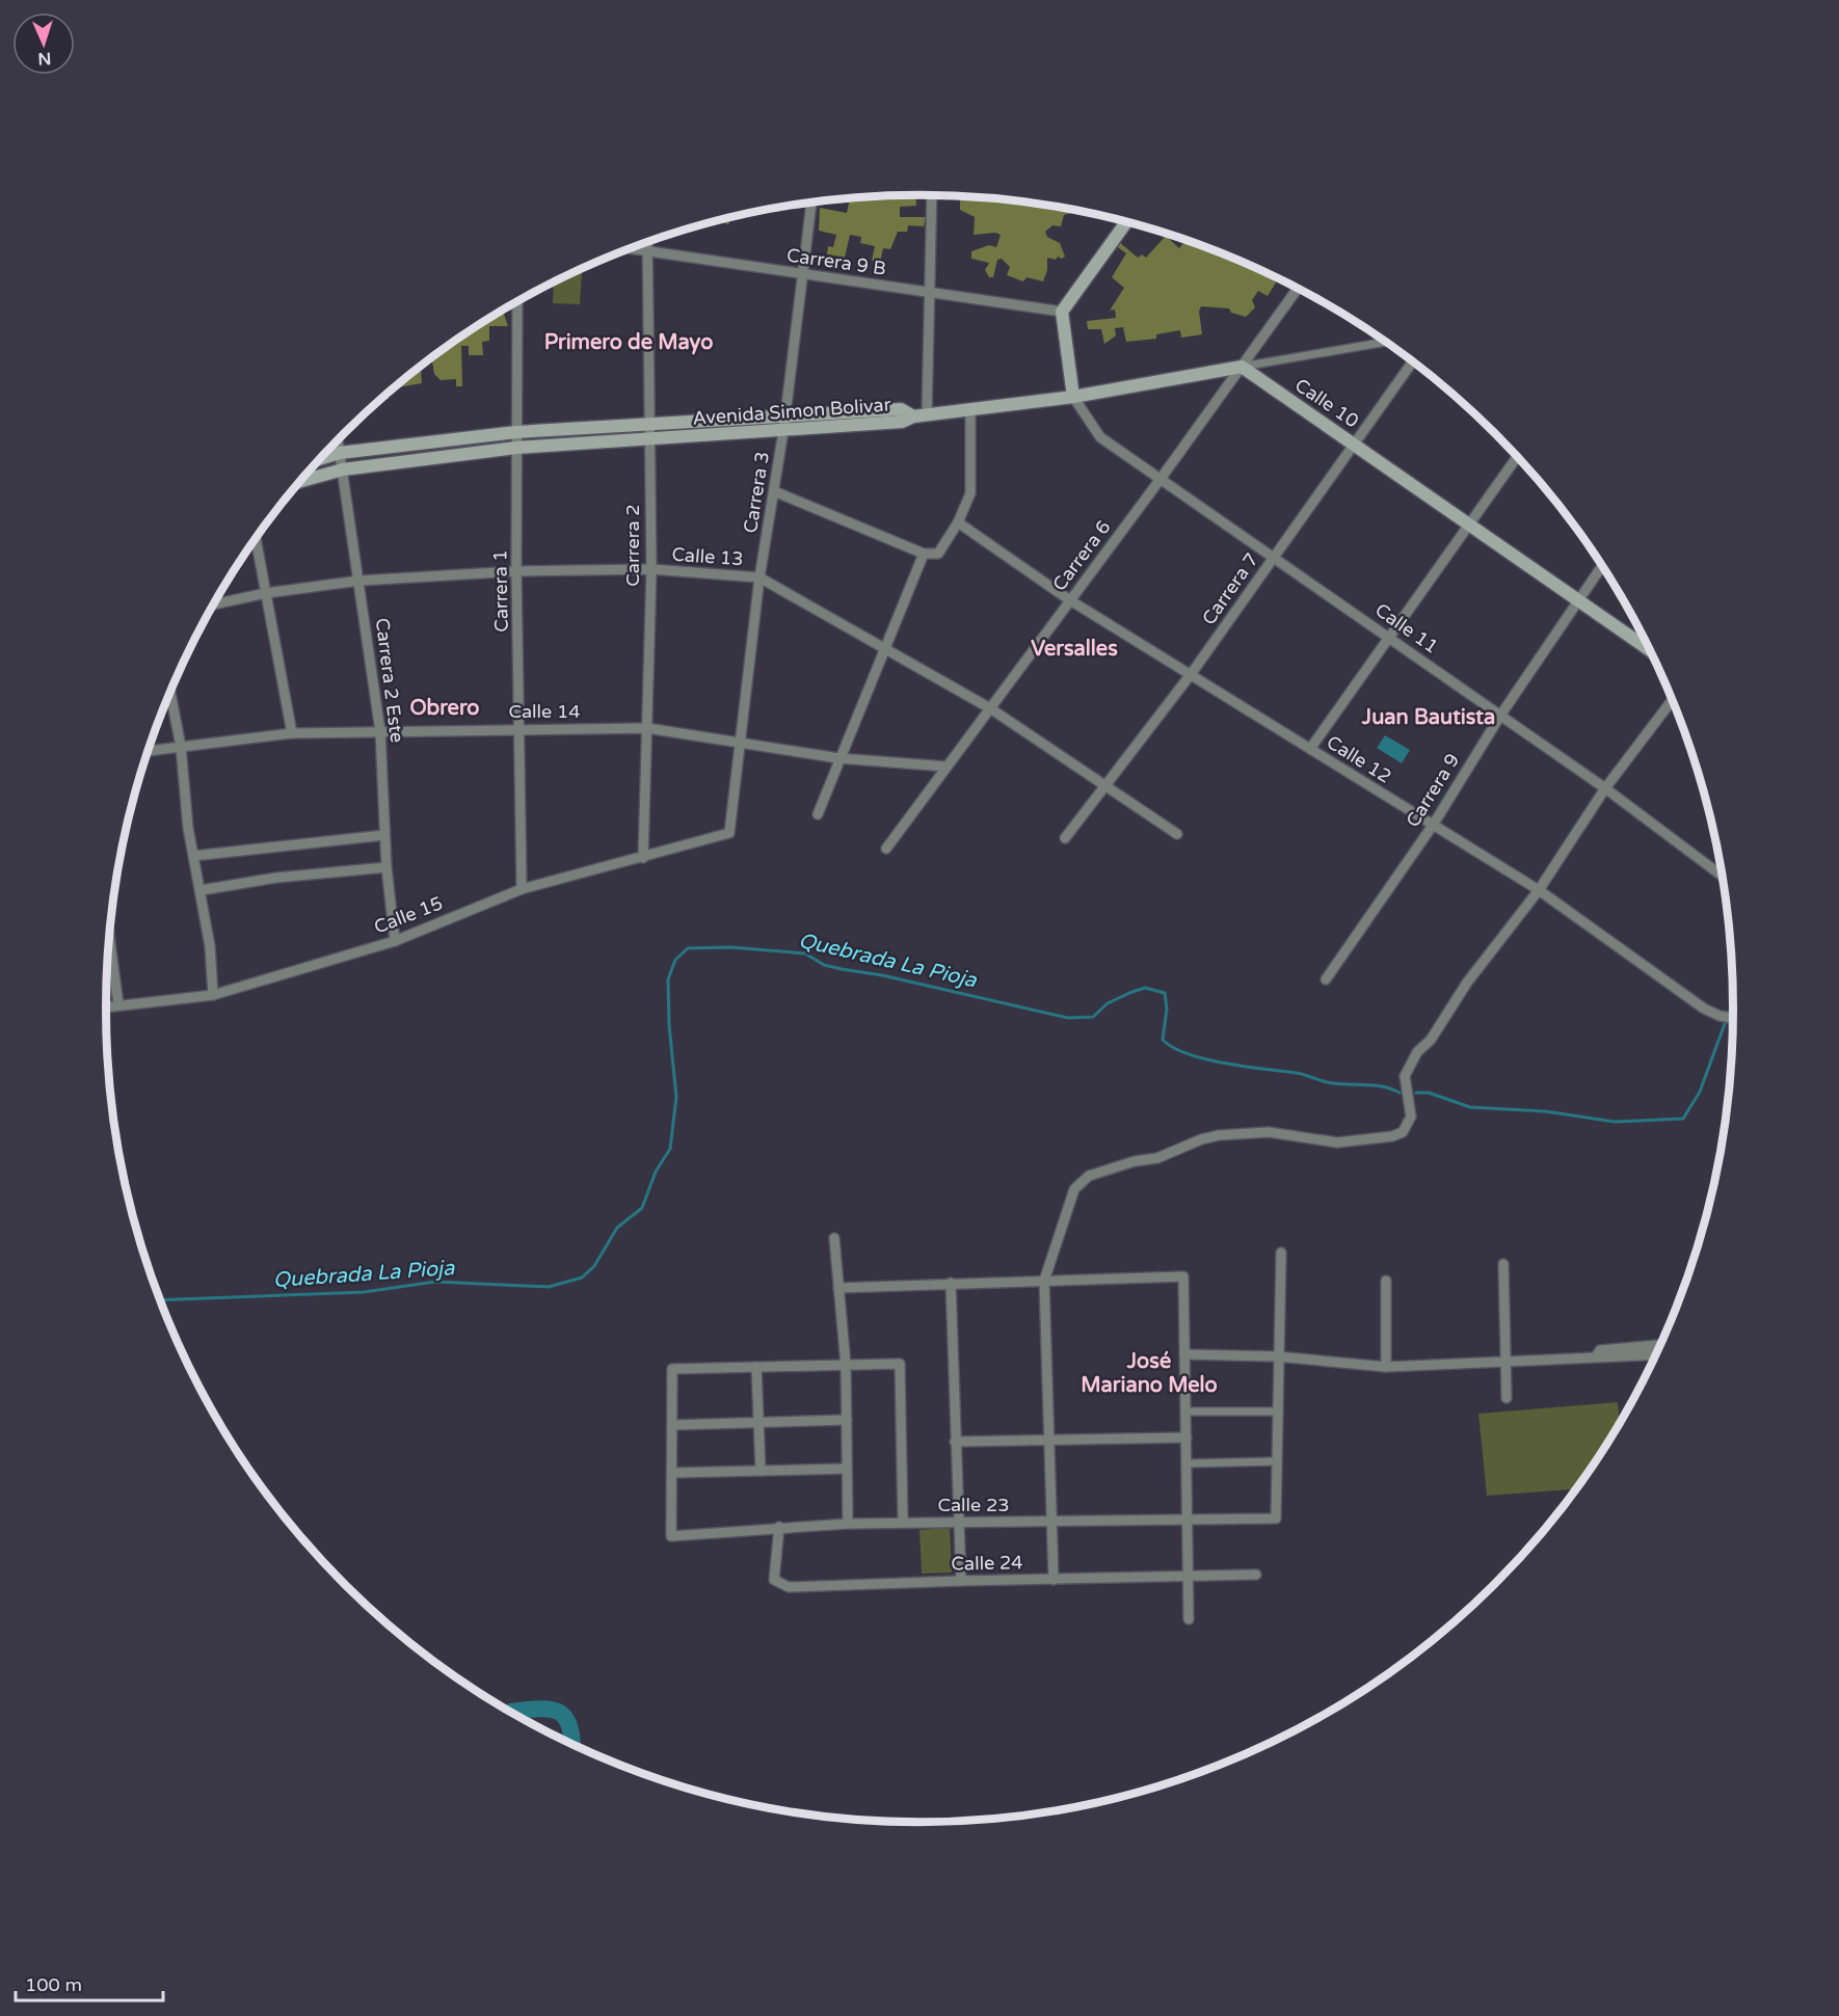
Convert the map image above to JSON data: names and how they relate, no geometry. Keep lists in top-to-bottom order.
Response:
{
  "streets": {
    "main road": ["Calle 10", "Avenida Simon Bolivar"],
    "street": [
      "Carrera 9 B",
      "Carrera 3",
      "Carrera 2",
      "Carrera 6",
      "Calle 13",
      "Carrera 7",
      "Carrera 1",
      "Calle 11",
      "Carrera 2 Este",
      "Calle 14",
      "Calle 12",
      "Carrera 9",
      "Calle 15",
      "Calle 23",
      "Calle 24"
    ]
  },
  "crossings": [
    ["Carrera 9 B", "Carrera 3"],
    ["Carrera 9 B", "Carrera 2"],
    ["Calle 10", "Carrera 6"],
    ["Calle 10", "Carrera 7"],
    ["Calle 10", "Carrera 9"],
    ["Avenida Simon Bolivar", "Carrera 3"],
    ["Avenida Simon Bolivar", "Carrera 2"],
    ["Avenida Simon Bolivar", "Carrera 1"],
    ["Avenida Simon Bolivar", "Carrera 2 Este"],
    ["Carrera 3", "Calle 13"],
    ["Carrera 3", "Calle 14"],
    ["Carrera 3", "Calle 15"],
    ["Carrera 2", "Calle 13"],
    ["Carrera 2", "Calle 14"],
    ["Carrera 2", "Calle 15"],
    ["Carrera 6", "Calle 13"],
    ["Carrera 6", "Calle 11"],
    ["Carrera 6", "Calle 14"],
    ["Carrera 6", "Calle 12"],
    ["Calle 13", "Carrera 7"],
    ["Calle 13", "Carrera 1"],
    ["Calle 13", "Carrera 2 Este"],
    ["Carrera 7", "Calle 11"],
    ["Carrera 7", "Calle 12"],
    ["Carrera 1", "Calle 14"],
    ["Carrera 1", "Calle 15"],
    ["Calle 11", "Carrera 9"],
    ["Carrera 2 Este", "Calle 14"],
    ["Carrera 2 Este", "Calle 15"],
    ["Calle 12", "Carrera 9"],
    ["Calle 23", "Calle 24"]
  ],
  "districts": [
    "Primero de Mayo",
    "Versalles",
    "Obrero",
    "Juan Bautista",
    "José Mariano Melo"
  ],
  "water": ["Quebrada La Pioja"],
  "scale_bar": "100 m",
  "north": "bottom"
}
